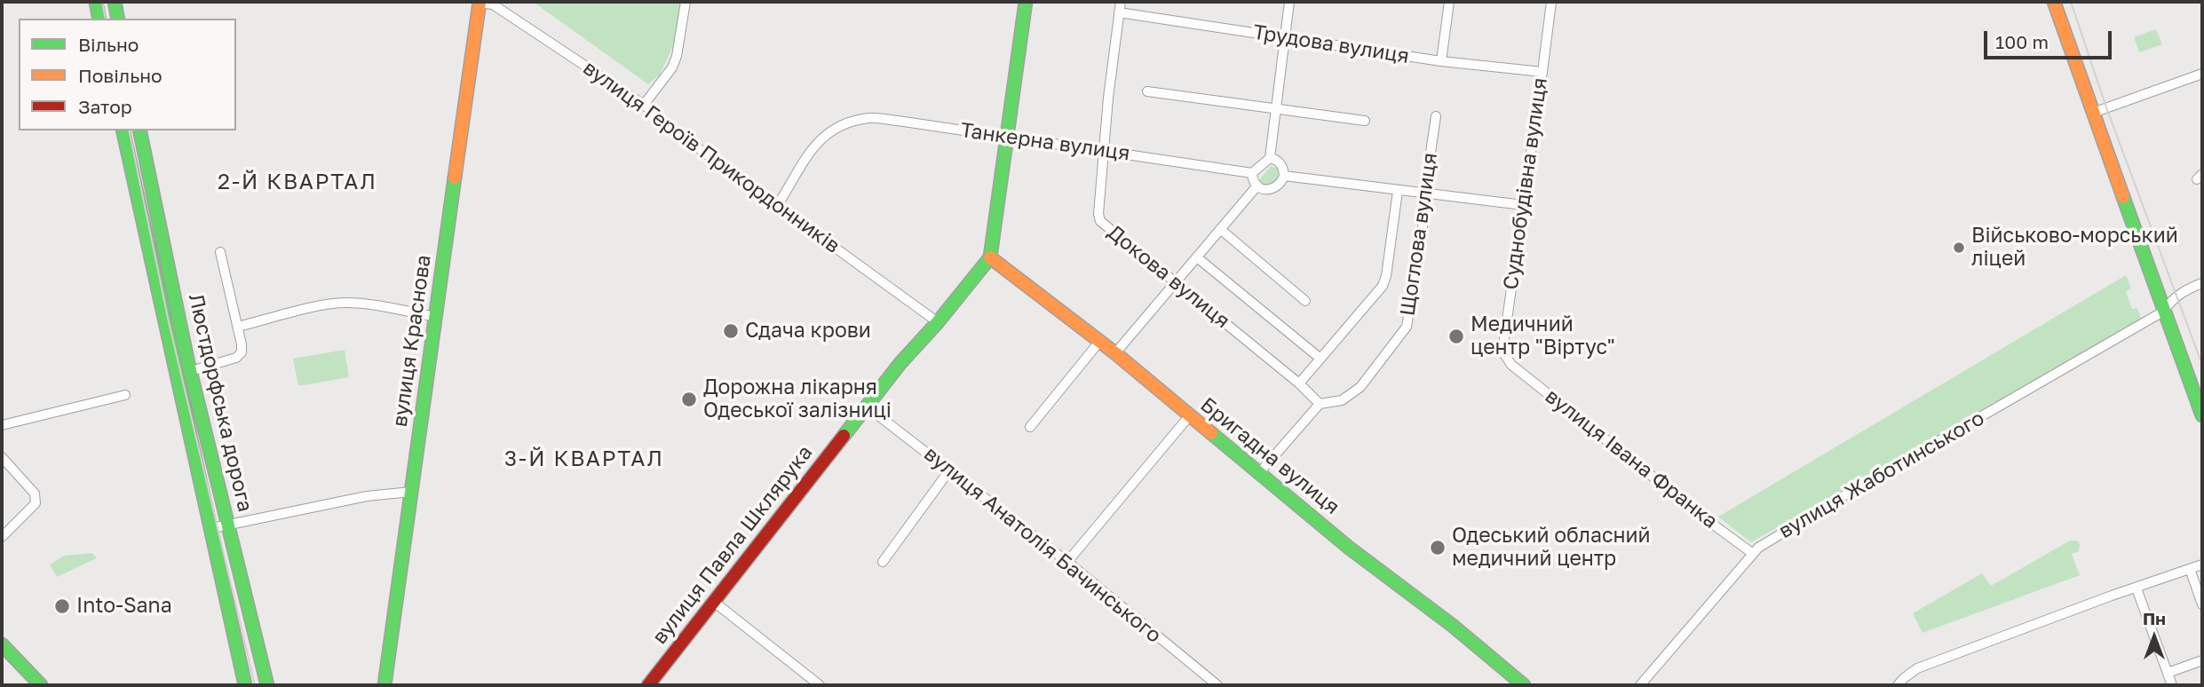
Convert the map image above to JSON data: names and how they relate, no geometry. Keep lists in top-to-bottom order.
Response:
{
  "streets": {
    "main road": [
      "вулиця Краснова",
      "Люстдорфська дорога",
      "Бригадна вулиця",
      "вулиця Павла Шклярука"
    ],
    "street": [
      "Трудова вулиця",
      "Танкерна вулиця",
      "вулиця Героїв Прикордонників",
      "Суднобудівна вулиця",
      "Щоглова вулиця",
      "Докова вулиця",
      "вулиця Івана Франка",
      "вулиця Жаботинського",
      "вулиця Анатолія Бачинського"
    ]
  },
  "crossings": [
    ["Трудова вулиця", "Суднобудівна вулиця"],
    ["Трудова вулиця", "Докова вулиця"],
    ["Танкерна вулиця", "вулиця Героїв Прикордонників"],
    ["Танкерна вулиця", "Докова вулиця"],
    ["вулиця Героїв Прикордонників", "вулиця Краснова"],
    ["вулиця Героїв Прикордонників", "вулиця Павла Шклярука"],
    ["Суднобудівна вулиця", "вулиця Івана Франка"],
    ["Щоглова вулиця", "Докова вулиця"],
    ["Бригадна вулиця", "вулиця Павла Шклярука"],
    ["вулиця Івана Франка", "вулиця Жаботинського"],
    ["вулиця Павла Шклярука", "вулиця Анатолія Бачинського"]
  ],
  "districts": ["2-Й КВАРТАЛ", "3-Й КВАРТАЛ"],
  "places": [
    "Військово-морський ліцей",
    "Сдача крови",
    "Медичний центр \"Віртус\"",
    "Дорожна лікарня Одеської залізниці",
    "Одеський обласний медичний центр",
    "Into-Sana"
  ],
  "legend": ["Вільно", "Повільно", "Затор"],
  "scale_bar": "100 m",
  "north": "top"
}
